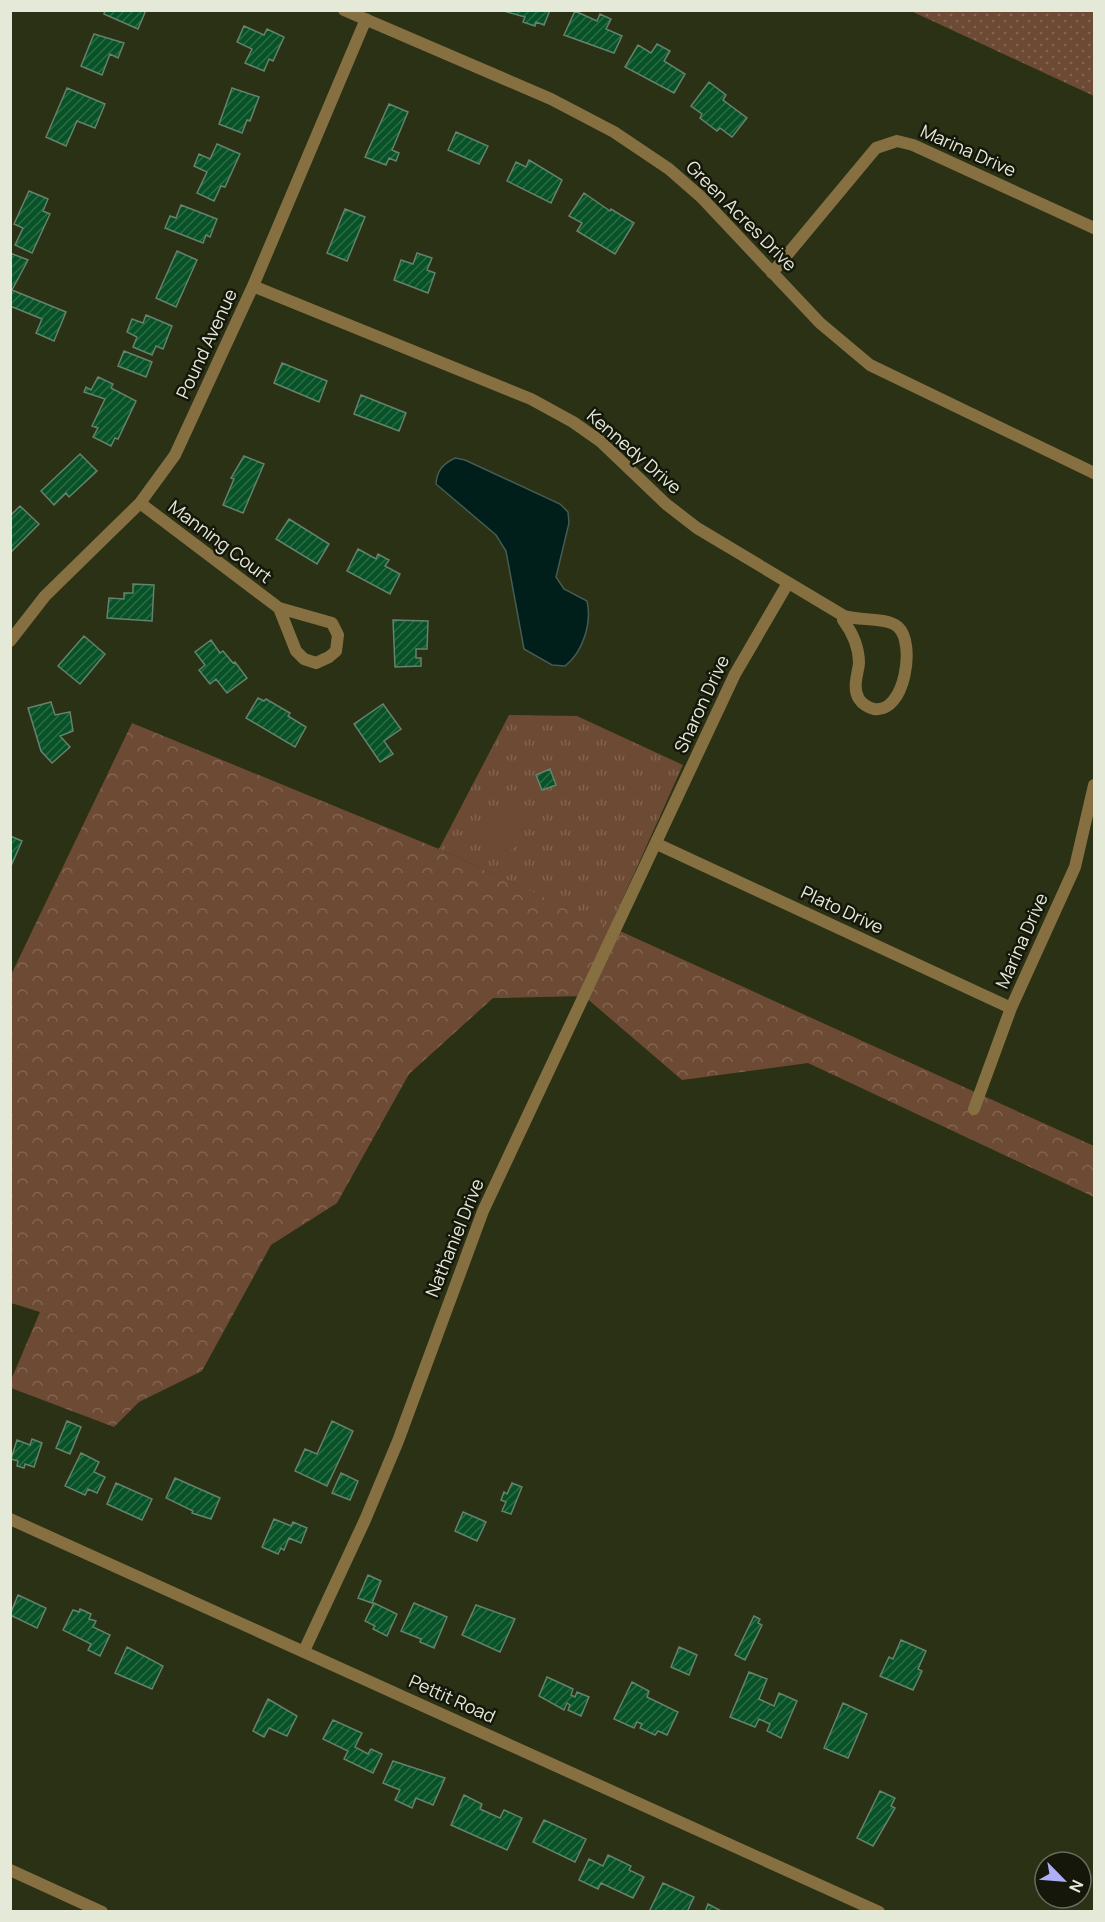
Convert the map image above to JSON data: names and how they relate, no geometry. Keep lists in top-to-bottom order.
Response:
{
  "streets": {
    "street": [
      "Marina Drive",
      "Green Acres Drive",
      "Pound Avenue",
      "Kennedy Drive",
      "Manning Court",
      "Sharon Drive",
      "Plato Drive",
      "Nathaniel Drive",
      "Pettit Road"
    ]
  },
  "crossings": [
    ["Marina Drive", "Green Acres Drive"],
    ["Marina Drive", "Plato Drive"],
    ["Green Acres Drive", "Pound Avenue"],
    ["Pound Avenue", "Kennedy Drive"],
    ["Pound Avenue", "Manning Court"],
    ["Kennedy Drive", "Sharon Drive"],
    ["Sharon Drive", "Plato Drive"],
    ["Sharon Drive", "Nathaniel Drive"],
    ["Plato Drive", "Nathaniel Drive"],
    ["Nathaniel Drive", "Pettit Road"]
  ],
  "north": "bottom right"
}
